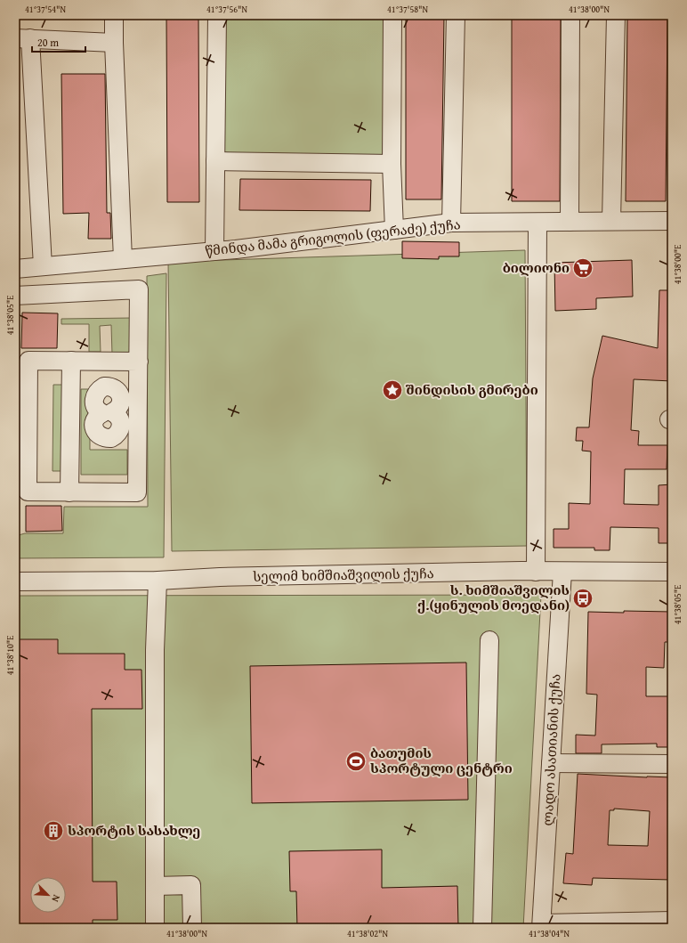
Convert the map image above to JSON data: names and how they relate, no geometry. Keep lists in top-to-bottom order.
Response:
{
  "streets": {
    "street": ["წმინდა მამა გრიგოლის (ფერაძე) ქუჩა", "სელიმ ხიმშიაშვილის ქუჩა", "ლადო ასათიანის ქუჩა"]
  },
  "crossings": [
    ["სელიმ ხიმშიაშვილის ქუჩა", "ლადო ასათიანის ქუჩა"]
  ],
  "places": {
    "supermarket": ["ბილიონი"],
    "place": ["შინდისის გმირები"],
    "bus stop": ["ს. ხიმშიაშვილის ქ.(ყინულის მოედანი)"],
    "sports": ["ბათუმის სპორტული ცენტრი"],
    "building": ["სპორტის სასახლე"]
  },
  "scale_bar": "20 m",
  "north": "bottom right",
  "coordinates": [
    "41°37'54\"N",
    "41°37'56\"N",
    "41°37'58\"N",
    "41°38'00\"N",
    "41°38'00\"E",
    "41°38'05\"E",
    "41°38'10\"E",
    "41°38'02\"N",
    "41°38'04\"N"
  ]
}
